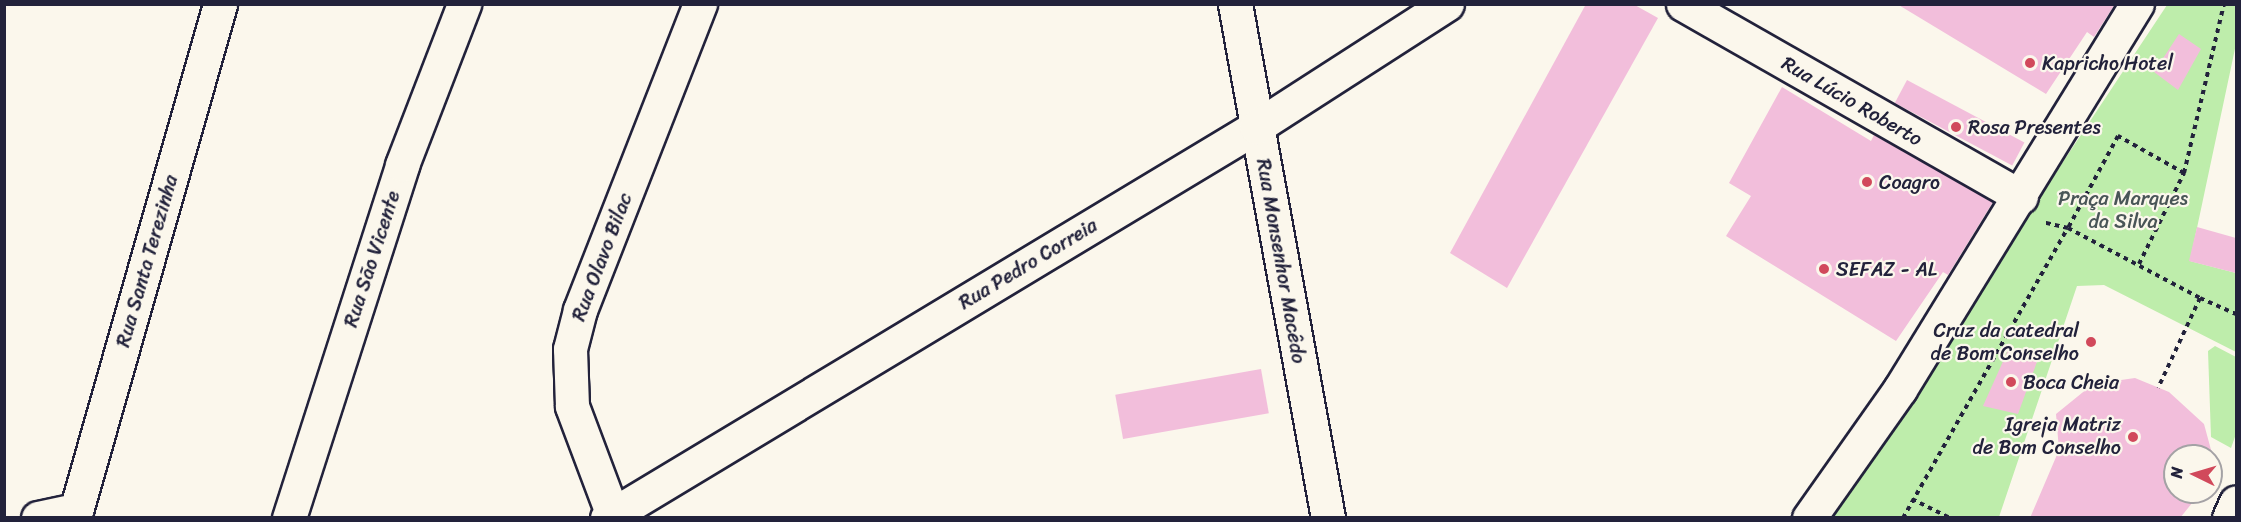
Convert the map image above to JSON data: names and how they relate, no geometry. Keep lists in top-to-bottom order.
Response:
{
  "streets": {
    "street": [
      "Rua Lúcio Roberto",
      "Rua Olavo Bilac",
      "Rua São Vicente",
      "Rua Santa Terezinha",
      "Rua Monsenhor Macêdo",
      "Rua Pedro Correia"
    ]
  },
  "crossings": [
    ["Rua Olavo Bilac", "Rua Pedro Correia"],
    ["Rua Monsenhor Macêdo", "Rua Pedro Correia"]
  ],
  "parks": ["Praça Marques da Silva"],
  "places": [
    "Kapricho Hotel",
    "Rosa Presentes",
    "Coagro",
    "SEFAZ - AL",
    "Cruz da catedral de Bom Conselho",
    "Boca Cheia",
    "Igreja Matriz de Bom Conselho"
  ],
  "north": "left"
}
